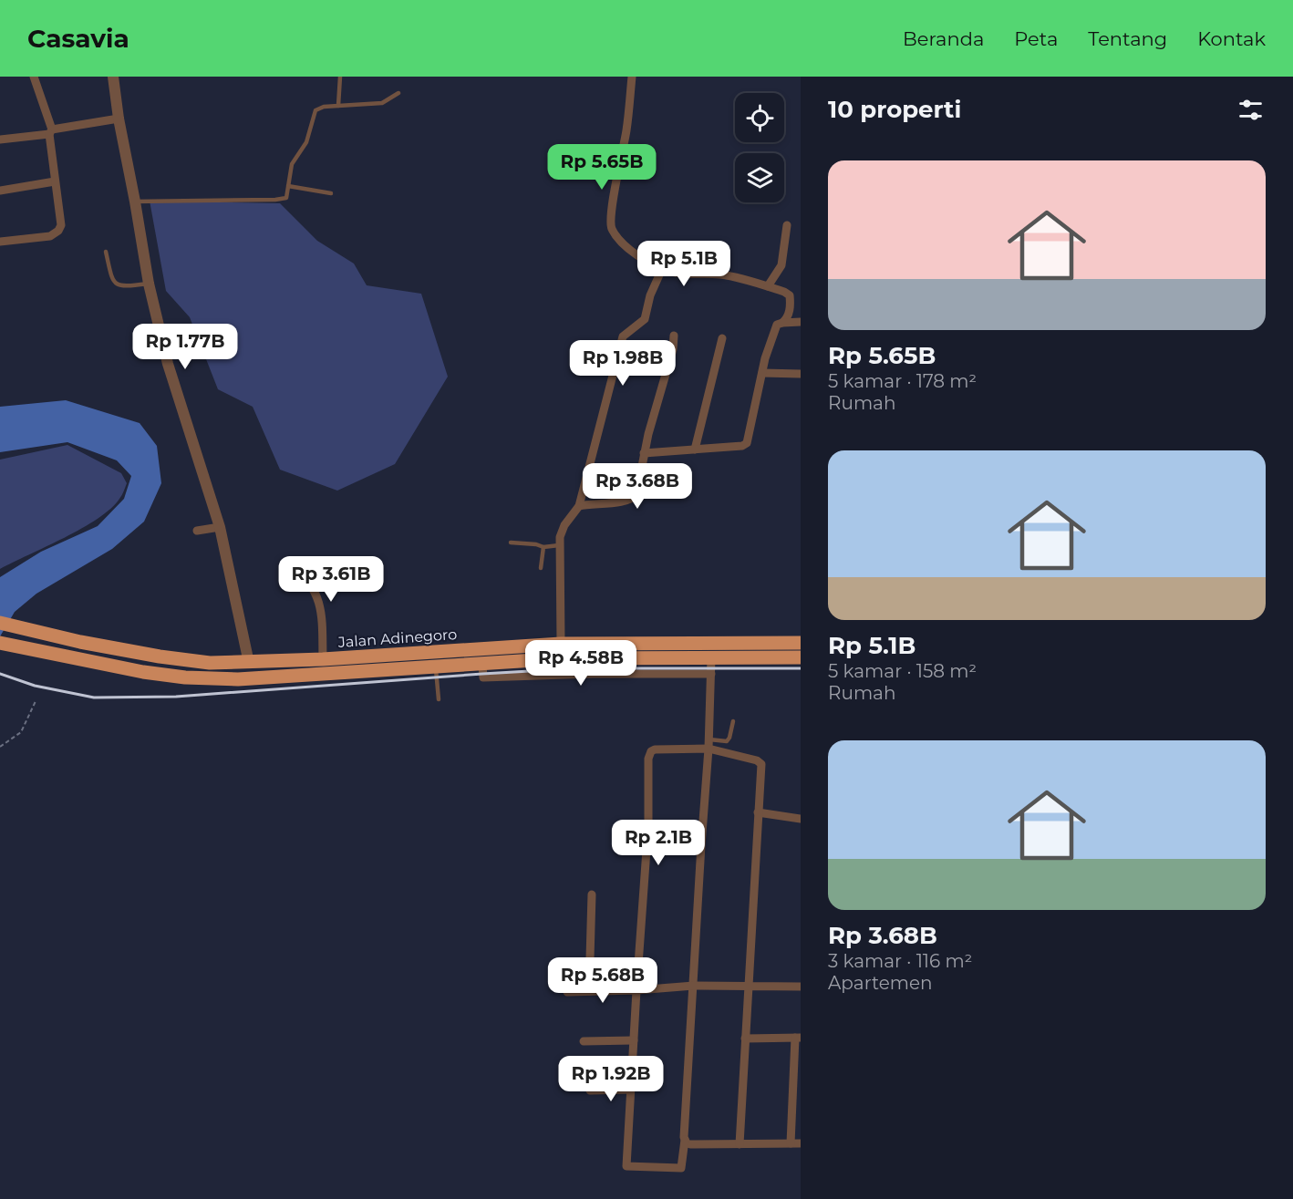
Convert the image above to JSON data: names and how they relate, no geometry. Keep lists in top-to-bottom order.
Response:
{
  "streets": {
    "highway": ["Jalan Adinegoro"]
  },
  "page": {
    "header": "Casavia",
    "nav": [
      "Beranda",
      "Peta",
      "Tentang",
      "Kontak"
    ],
    "heading": "10 properti",
    "list": [
      {
        "name": "Rp 5.65B",
        "note": "5 kamar · 178 m² · Rumah"
      },
      {
        "name": "Rp 5.1B",
        "note": "5 kamar · 158 m² · Rumah"
      },
      {
        "name": "Rp 3.68B",
        "note": "3 kamar · 116 m² · Apartemen"
      }
    ],
    "price": [
      "Rp 5.65B",
      "Rp 5.1B",
      "Rp 1.77B",
      "Rp 1.98B",
      "Rp 3.68B",
      "Rp 3.61B",
      "Rp 4.58B",
      "Rp 2.1B",
      "Rp 5.68B",
      "Rp 1.92B"
    ]
  }
}
